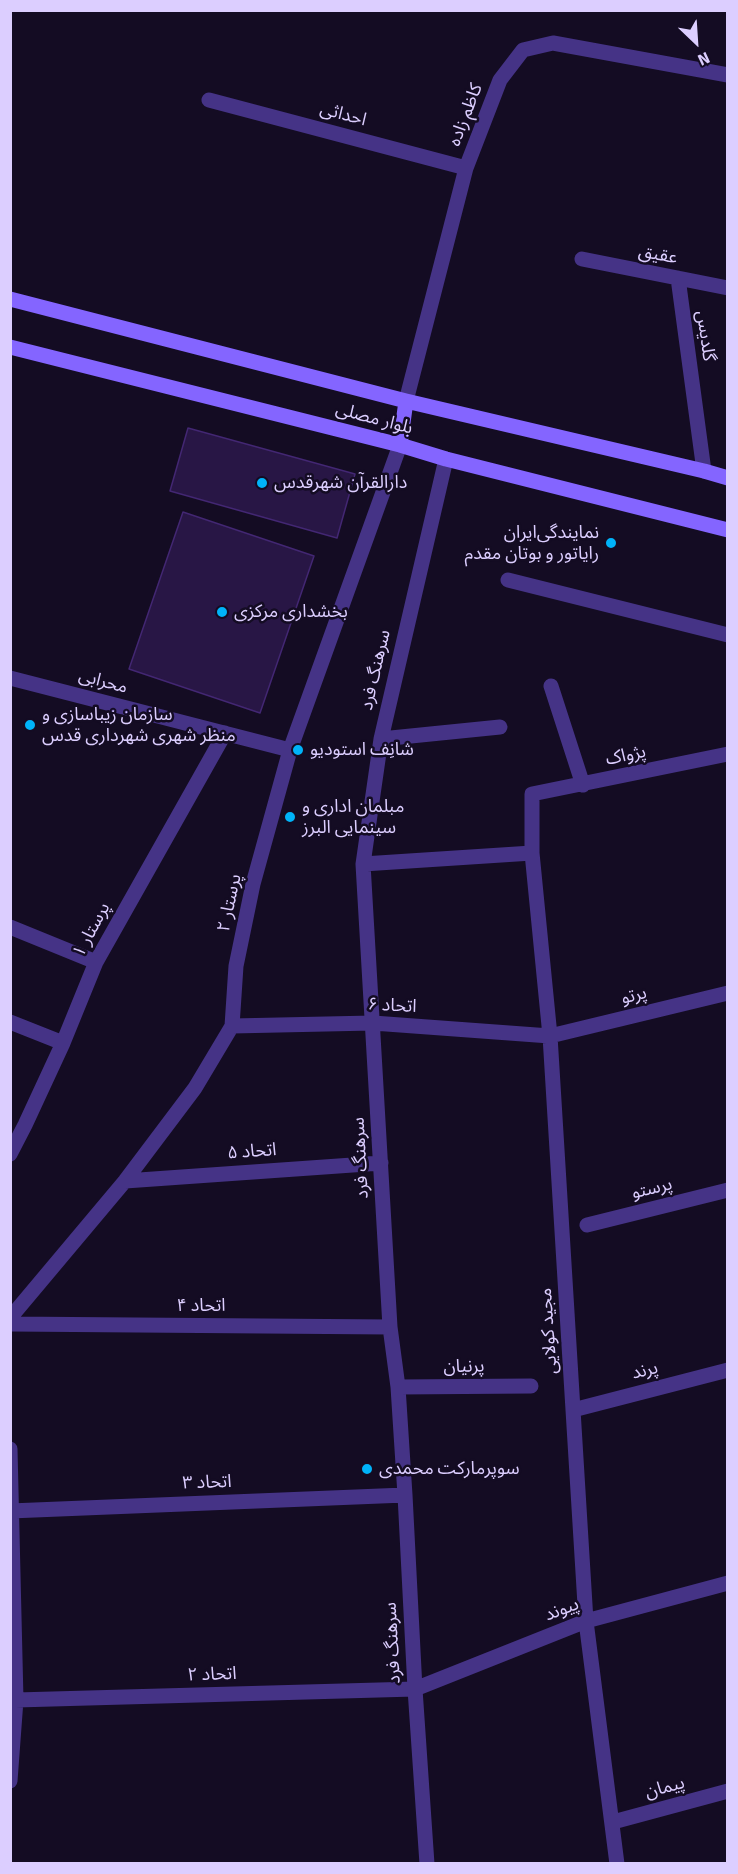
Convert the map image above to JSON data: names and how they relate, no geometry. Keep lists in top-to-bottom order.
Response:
{
  "streets": {
    "main road": ["بلوار مصلی"],
    "street": [
      "احداثی",
      "کاظم زاده",
      "عقیق",
      "گلدیس",
      "سرهنگ فرد",
      "محرابی",
      "پژواک",
      "پرستار ۲",
      "پرستار ۱",
      "پرتو",
      "اتحاد ۶",
      "اتحاد ۵",
      "پرستو",
      "اتحاد ۴",
      "مجید کولایی",
      "پرنیان",
      "پرند",
      "اتحاد ۳",
      "پیوند",
      "اتحاد ۲",
      "پیمان"
    ]
  },
  "crossings": [
    ["احداثی", "کاظم زاده"],
    ["کاظم زاده", "بلوار مصلی"],
    ["عقیق", "گلدیس"],
    ["گلدیس", "بلوار مصلی"],
    ["بلوار مصلی", "سرهنگ فرد"],
    ["بلوار مصلی", "پرستار ۲"],
    ["سرهنگ فرد", "اتحاد ۶"],
    ["سرهنگ فرد", "اتحاد ۵"],
    ["سرهنگ فرد", "اتحاد ۴"],
    ["سرهنگ فرد", "پرنیان"],
    ["سرهنگ فرد", "اتحاد ۳"],
    ["سرهنگ فرد", "پیوند"],
    ["سرهنگ فرد", "اتحاد ۲"],
    ["محرابی", "پرستار ۲"],
    ["محرابی", "پرستار ۱"],
    ["پژواک", "مجید کولایی"],
    ["پرستار ۲", "اتحاد ۶"],
    ["پرستار ۲", "اتحاد ۵"],
    ["پرتو", "اتحاد ۶"],
    ["پرتو", "مجید کولایی"],
    ["اتحاد ۶", "مجید کولایی"],
    ["مجید کولایی", "پرند"],
    ["مجید کولایی", "پیوند"],
    ["مجید کولایی", "پیمان"],
    ["پیوند", "اتحاد ۲"]
  ],
  "places": [
    "دارالقرآن شهرقدس",
    "نمایندگی‌ایران رایاتور و بوتان مقدم",
    "بخشداری مرکزی",
    "سازمان زیباسازی و منظر شهری شهرداری قدس",
    "شانِف استودیو",
    "مبلمان اداری و سینمایی البرز",
    "سوپرمارکت محمدی"
  ],
  "north": "bottom right"
}
